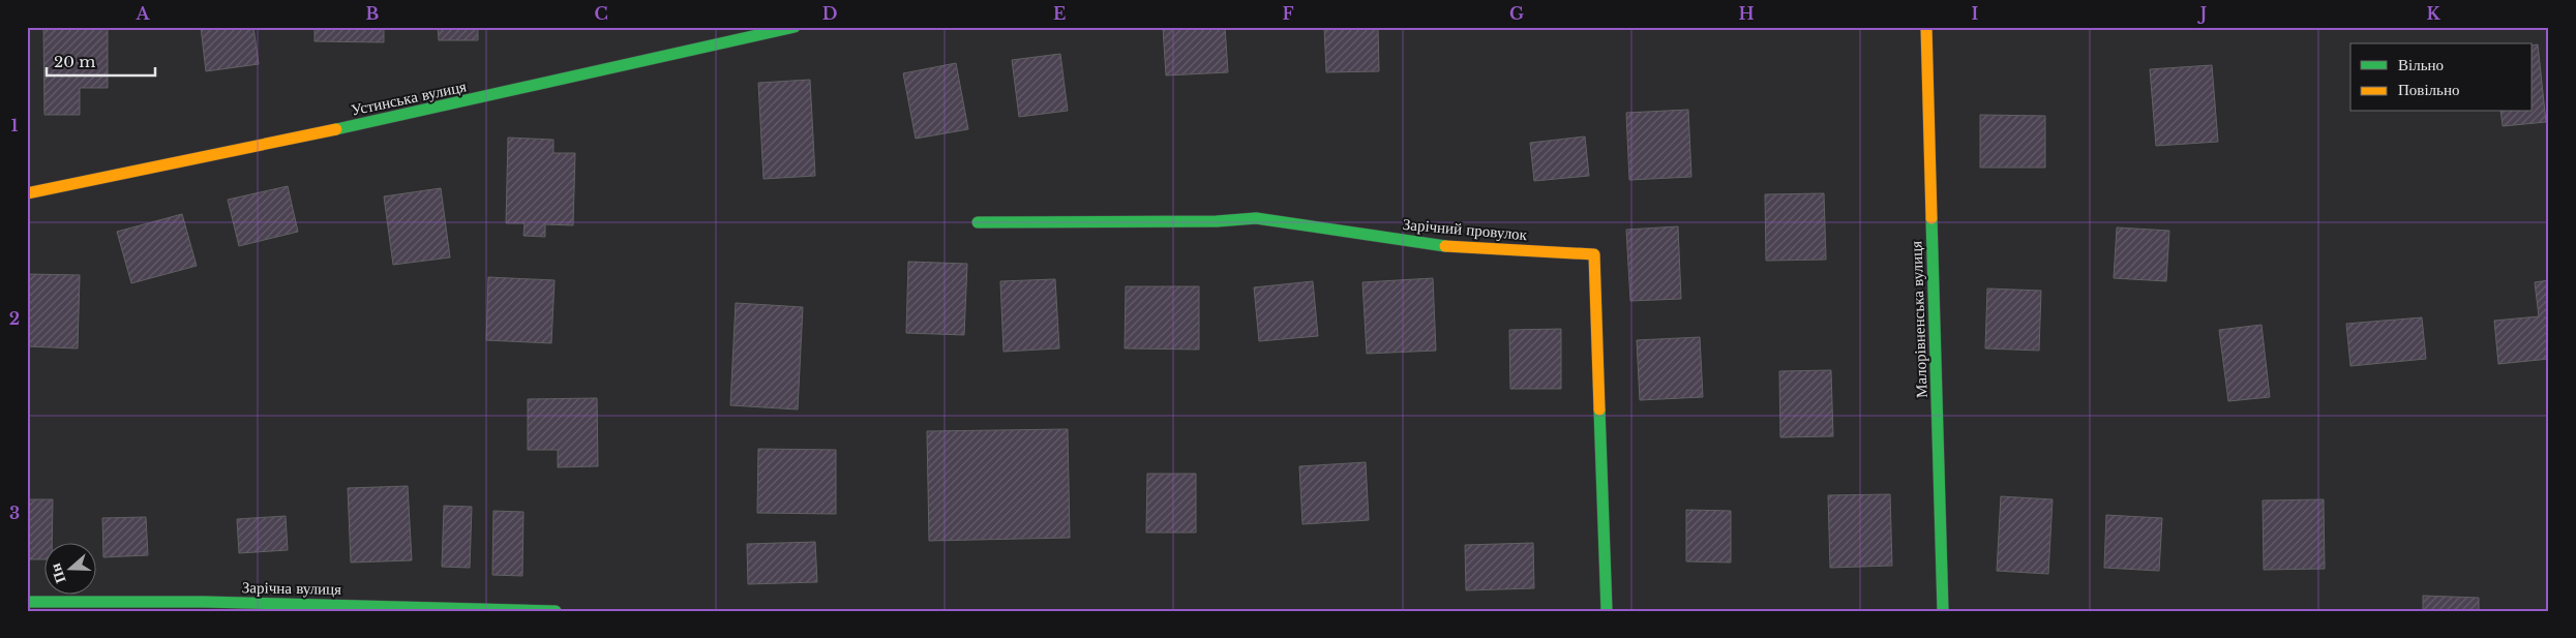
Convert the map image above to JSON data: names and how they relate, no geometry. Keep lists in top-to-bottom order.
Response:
{
  "streets": {
    "street": [
      "Устинська вулиця",
      "Зарічний провулок",
      "Малорівненська вулиця",
      "Зарічна вулиця"
    ]
  },
  "legend": ["Вільно", "Повільно"],
  "scale_bar": "20 m",
  "north": "left",
  "grid": {
    "columns": [
      "A",
      "B",
      "C",
      "D",
      "E",
      "F",
      "G",
      "H",
      "I",
      "J",
      "K"
    ],
    "rows": ["1", "2", "3"]
  }
}
